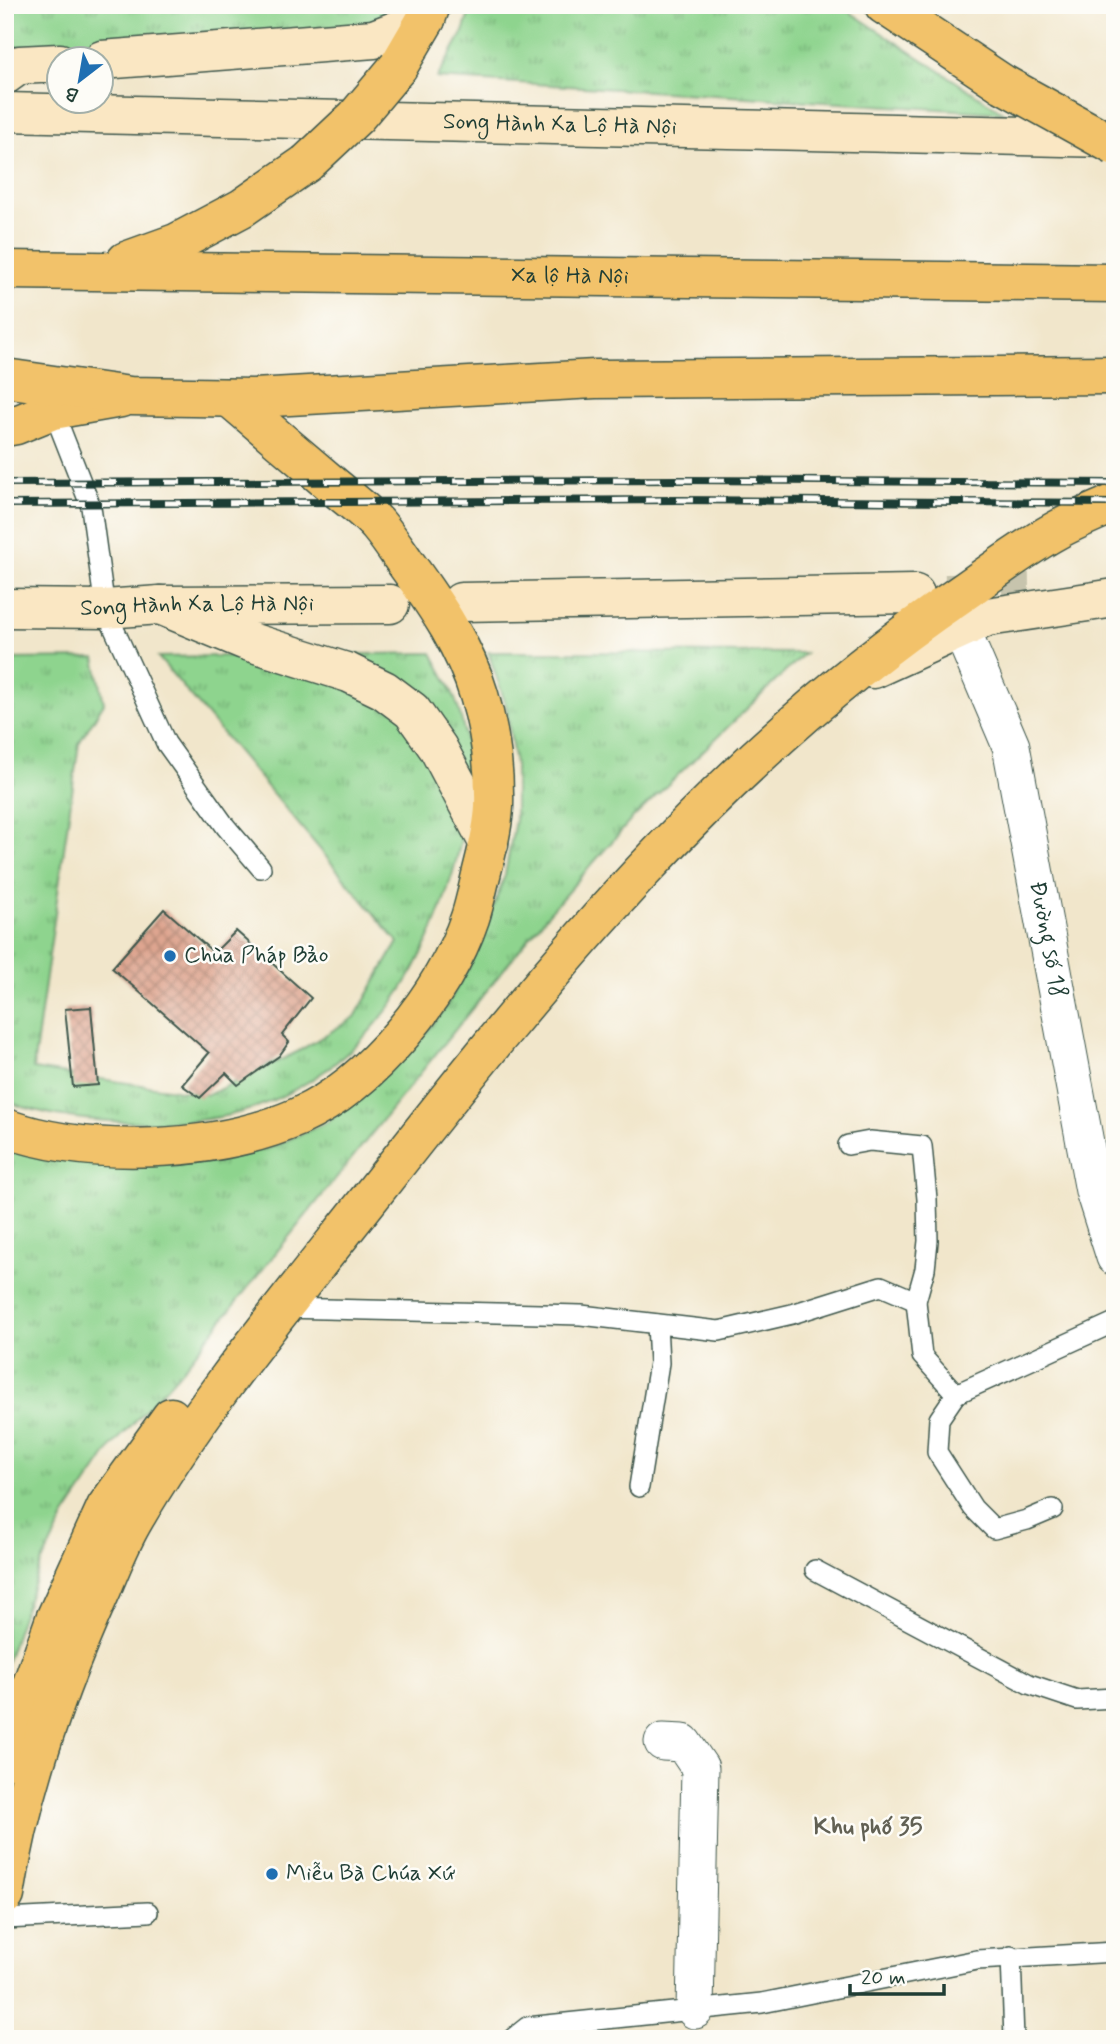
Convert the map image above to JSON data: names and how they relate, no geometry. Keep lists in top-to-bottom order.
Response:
{
  "streets": {
    "main road": ["Song Hành Xa Lộ Hà Nội", "Xa lộ Hà Nội"],
    "street": ["Đường số 18"]
  },
  "districts": ["Khu phố 35"],
  "places": ["Chùa Pháp Bảo", "Miễu Bà Chúa Xứ"],
  "scale_bar": "20 m",
  "north": "bottom left"
}
